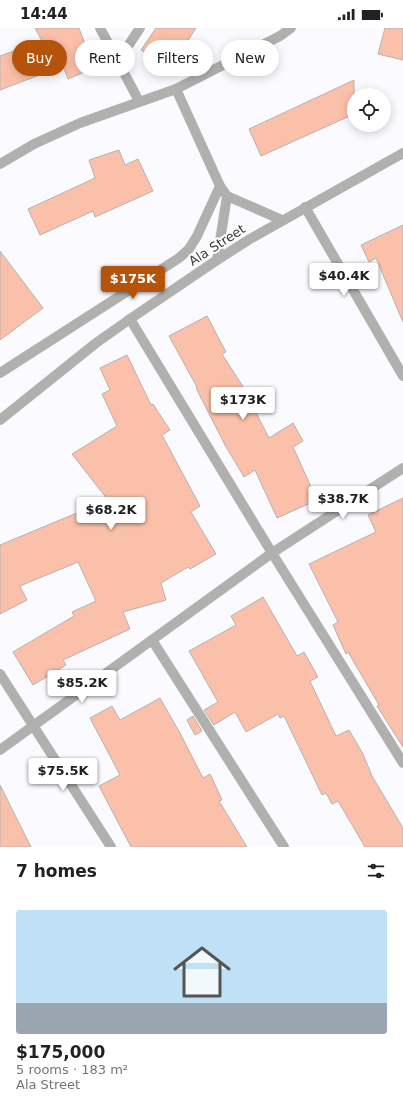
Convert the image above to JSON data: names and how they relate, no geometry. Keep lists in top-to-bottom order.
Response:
{
  "streets": {
    "street": ["Ala Street"]
  },
  "page": {
    "status": "14:44",
    "chip": [
      "Buy",
      "Rent",
      "Filters",
      "New"
    ],
    "price": [
      "$40.4K",
      "$175K",
      "$173K",
      "$38.7K",
      "$68.2K",
      "$85.2K",
      "$75.5K"
    ],
    "heading": "7 homes",
    "list": [
      {
        "name": "$175,000",
        "note": "5 rooms · 183 m² · Ala Street"
      }
    ]
  }
}
